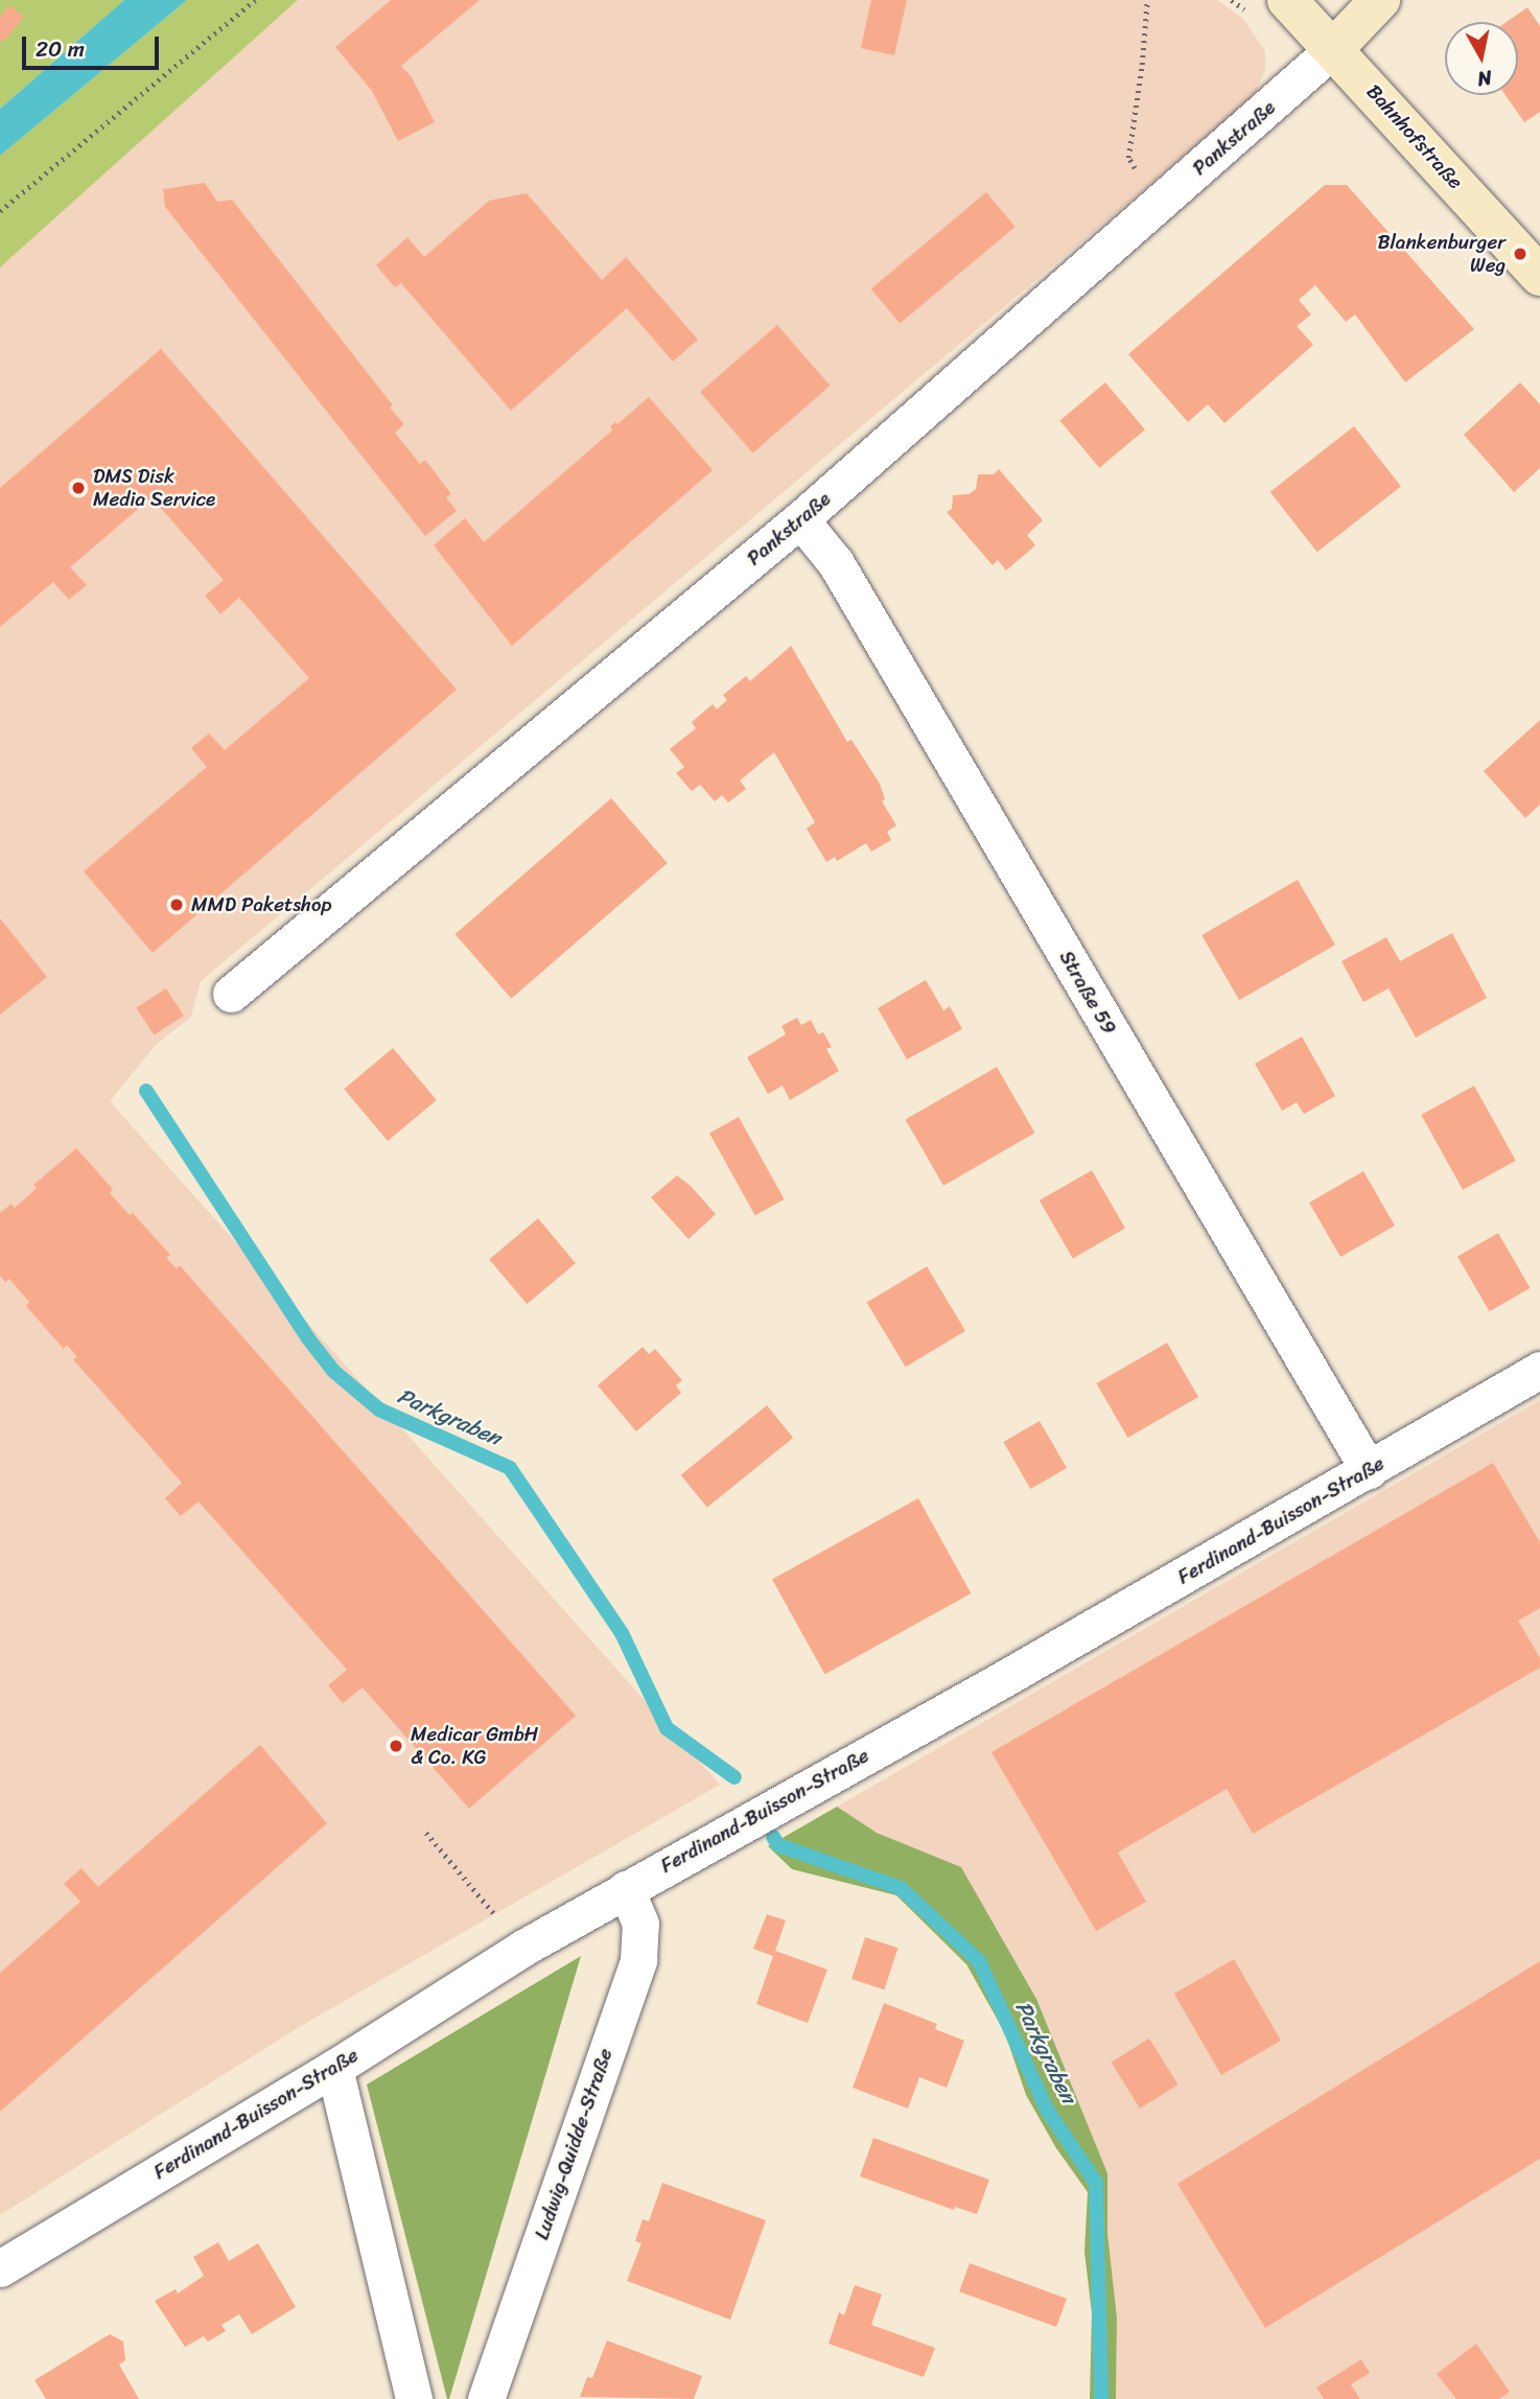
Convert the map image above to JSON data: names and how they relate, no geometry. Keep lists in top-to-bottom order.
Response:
{
  "streets": {
    "main road": ["Bahnhofstraße"],
    "street": [
      "Pankstraße",
      "Straße 59",
      "Ferdinand-Buisson-Straße",
      "Ludwig-Quidde-Straße"
    ]
  },
  "crossings": [
    ["Bahnhofstraße", "Pankstraße"],
    ["Pankstraße", "Straße 59"],
    ["Straße 59", "Ferdinand-Buisson-Straße"],
    ["Ferdinand-Buisson-Straße", "Ludwig-Quidde-Straße"]
  ],
  "water": ["Parkgraben"],
  "places": [
    "Blankenburger Weg",
    "DMS Disk Media Service",
    "MMD Paketshop",
    "Medicar GmbH & Co. KG"
  ],
  "scale_bar": "20 m",
  "north": "bottom"
}
